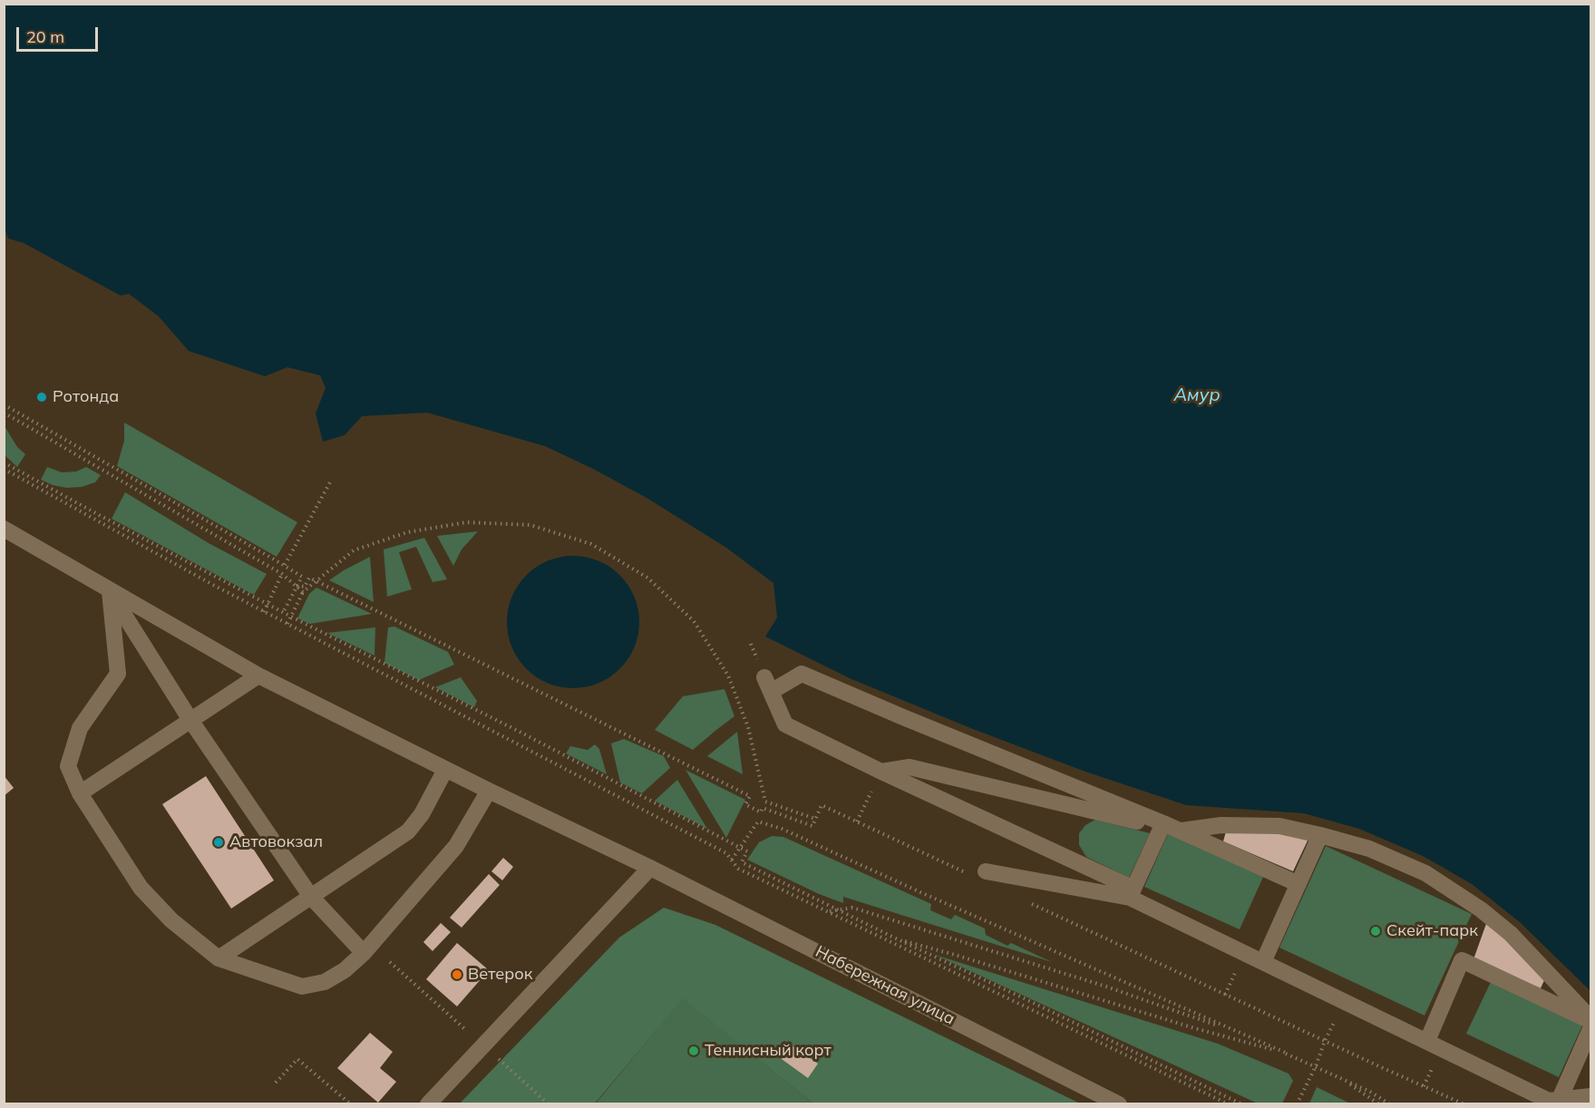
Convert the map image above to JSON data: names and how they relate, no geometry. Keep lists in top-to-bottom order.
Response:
{
  "streets": {
    "street": ["Набережная улица"]
  },
  "water": ["Амур"],
  "places": [
    "Ротонда",
    "Автовокзал",
    "Скейт-парк",
    "Ветерок",
    "Теннисный корт"
  ],
  "scale_bar": "20 m"
}
